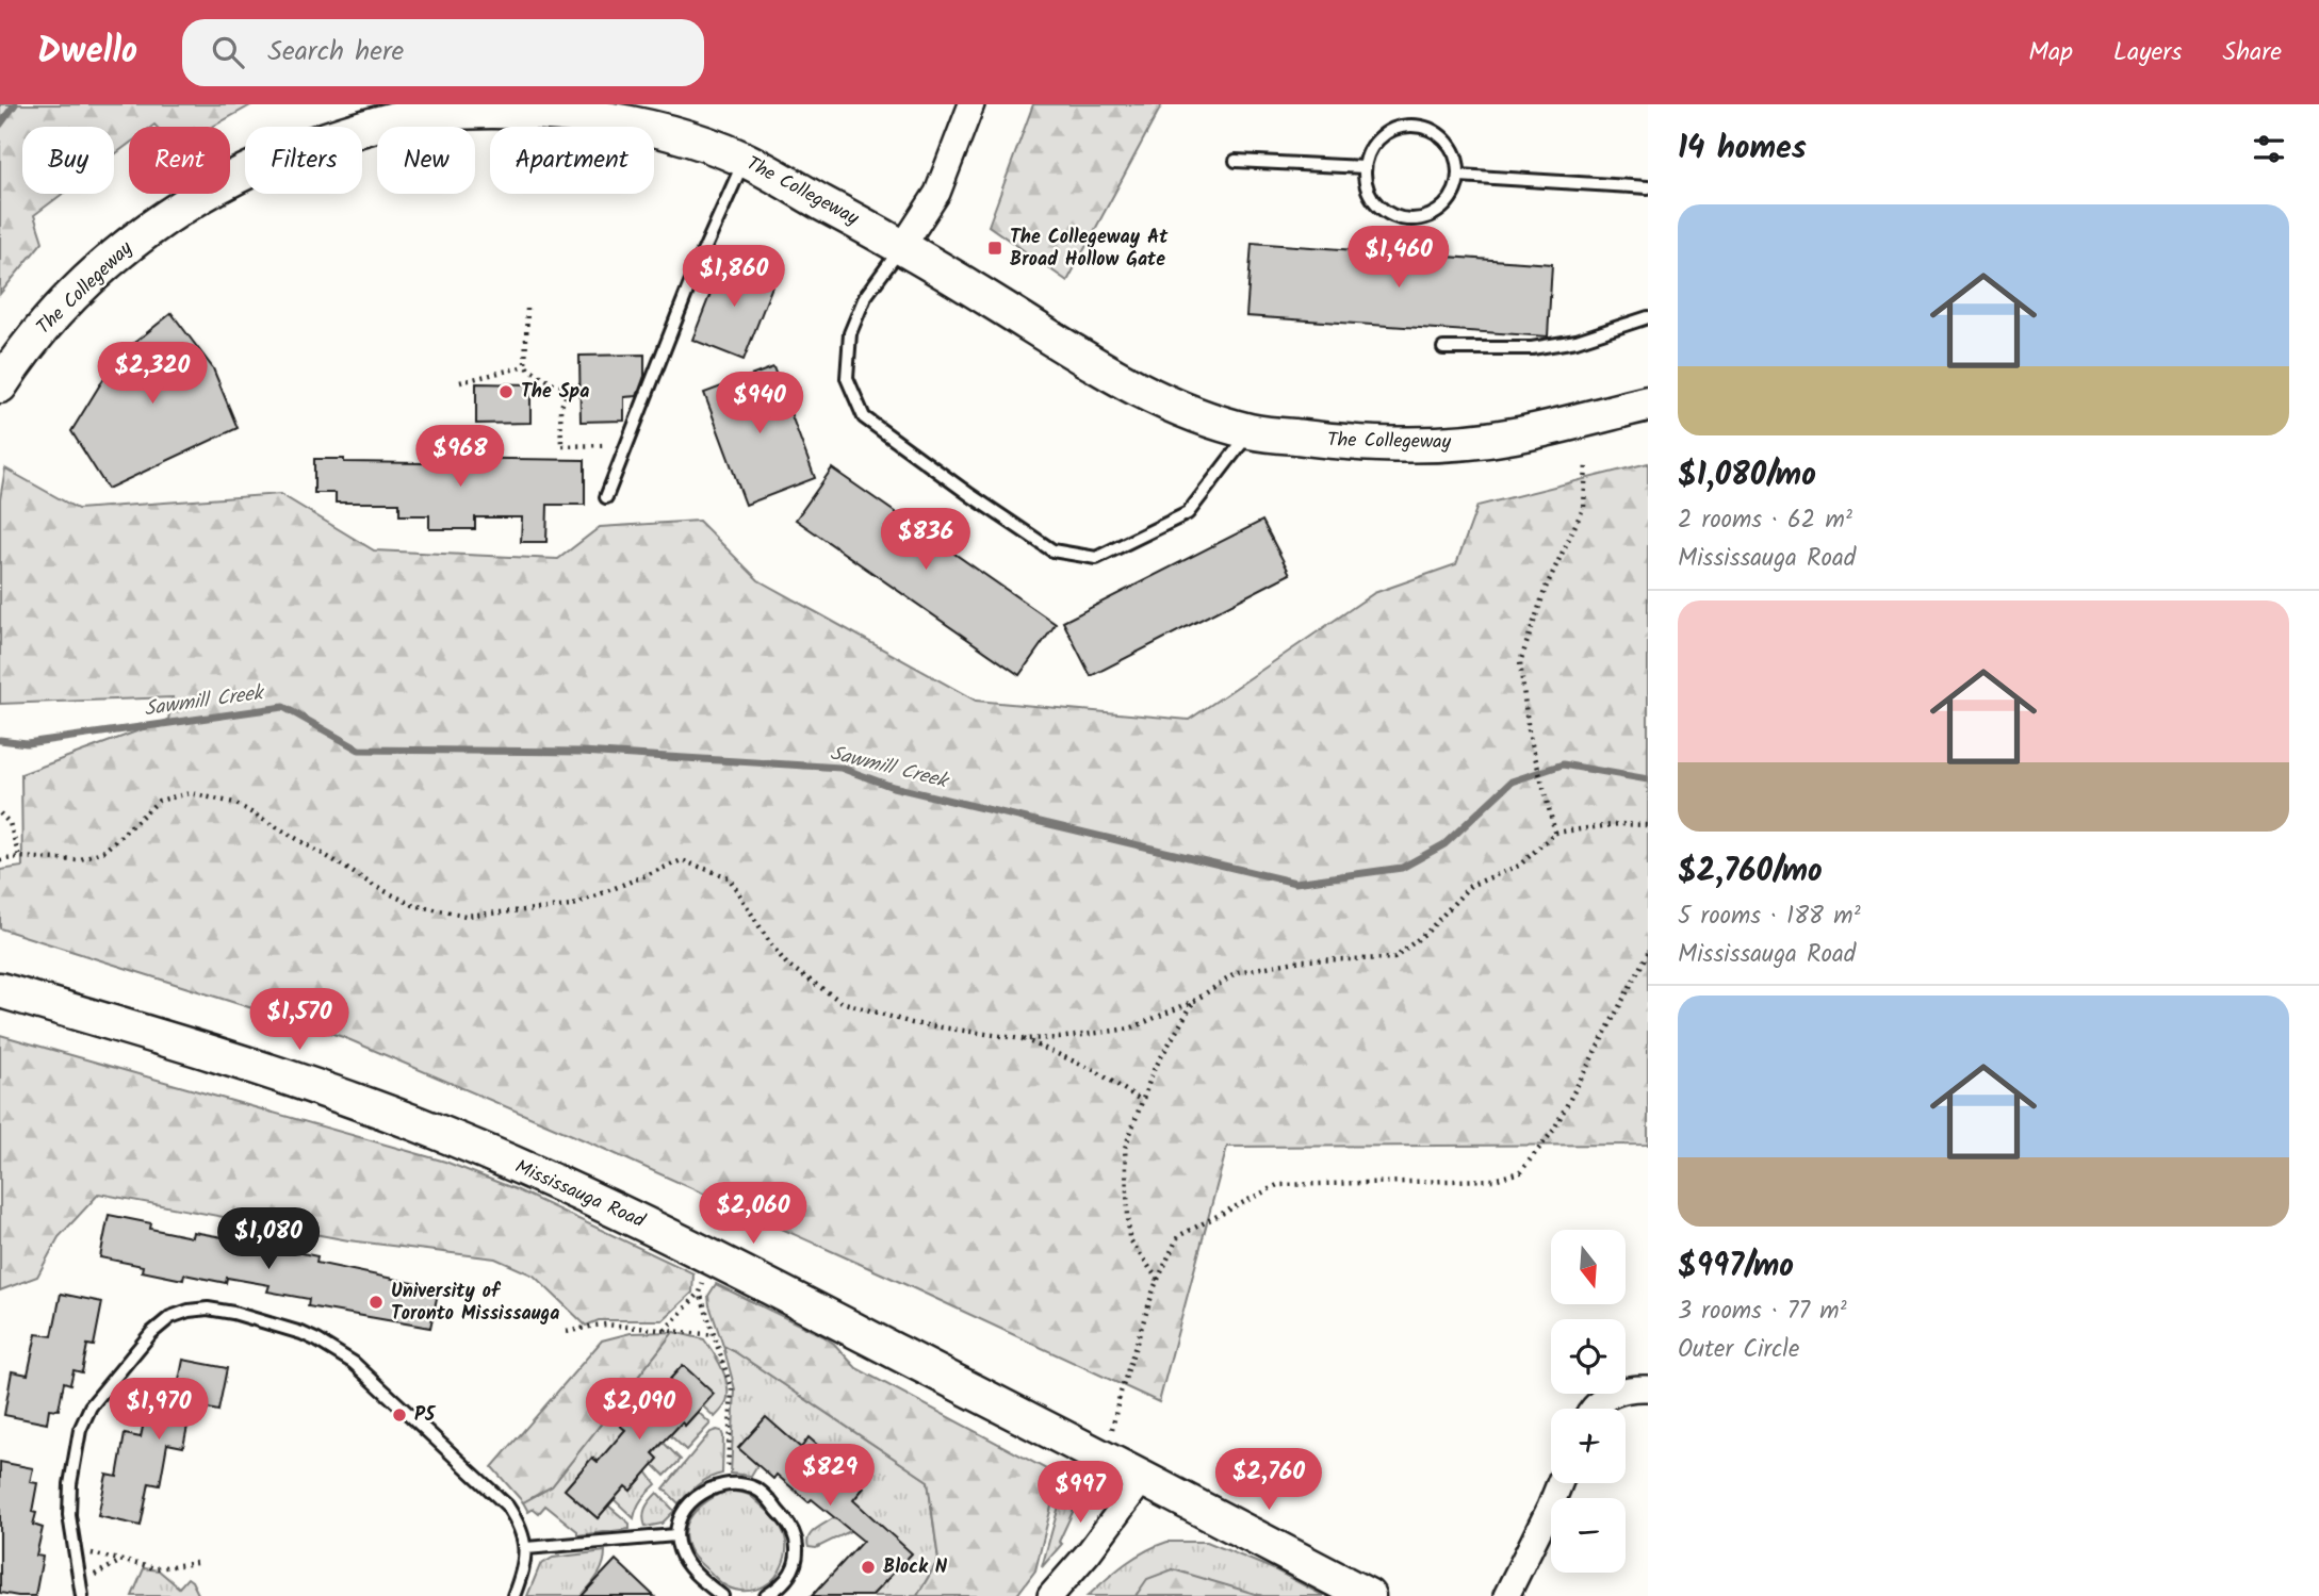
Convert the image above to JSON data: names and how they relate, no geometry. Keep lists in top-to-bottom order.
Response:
{
  "streets": {
    "street": ["The Collegeway", "Mississauga Road"]
  },
  "water": ["Sawmill Creek"],
  "places": {
    "transit": ["The Collegeway At Broad Hollow Gate"],
    "other": [
      "The Spa",
      "University of Toronto Mississauga",
      "P5",
      "Block N"
    ]
  },
  "north": "bottom",
  "page": {
    "header": "Dwello",
    "search": "Search here",
    "nav": ["Map", "Layers", "Share"],
    "heading": "14 homes",
    "chip": [
      "Buy",
      "Rent",
      "Filters",
      "New",
      "Apartment"
    ],
    "list": [
      {
        "name": "$1,080/mo",
        "note": "2 rooms · 62 m² · Mississauga Road"
      },
      {
        "name": "$2,760/mo",
        "note": "5 rooms · 188 m² · Mississauga Road"
      },
      {
        "name": "$997/mo",
        "note": "3 rooms · 77 m² · Outer Circle"
      }
    ],
    "price": [
      "$1,460",
      "$1,860",
      "$2,320",
      "$940",
      "$968",
      "$836",
      "$1,570",
      "$2,060",
      "$1,080",
      "$1,970",
      "$2,090",
      "$829",
      "$2,760",
      "$997"
    ],
    "map_buttons": ["+", "−"]
  }
}
